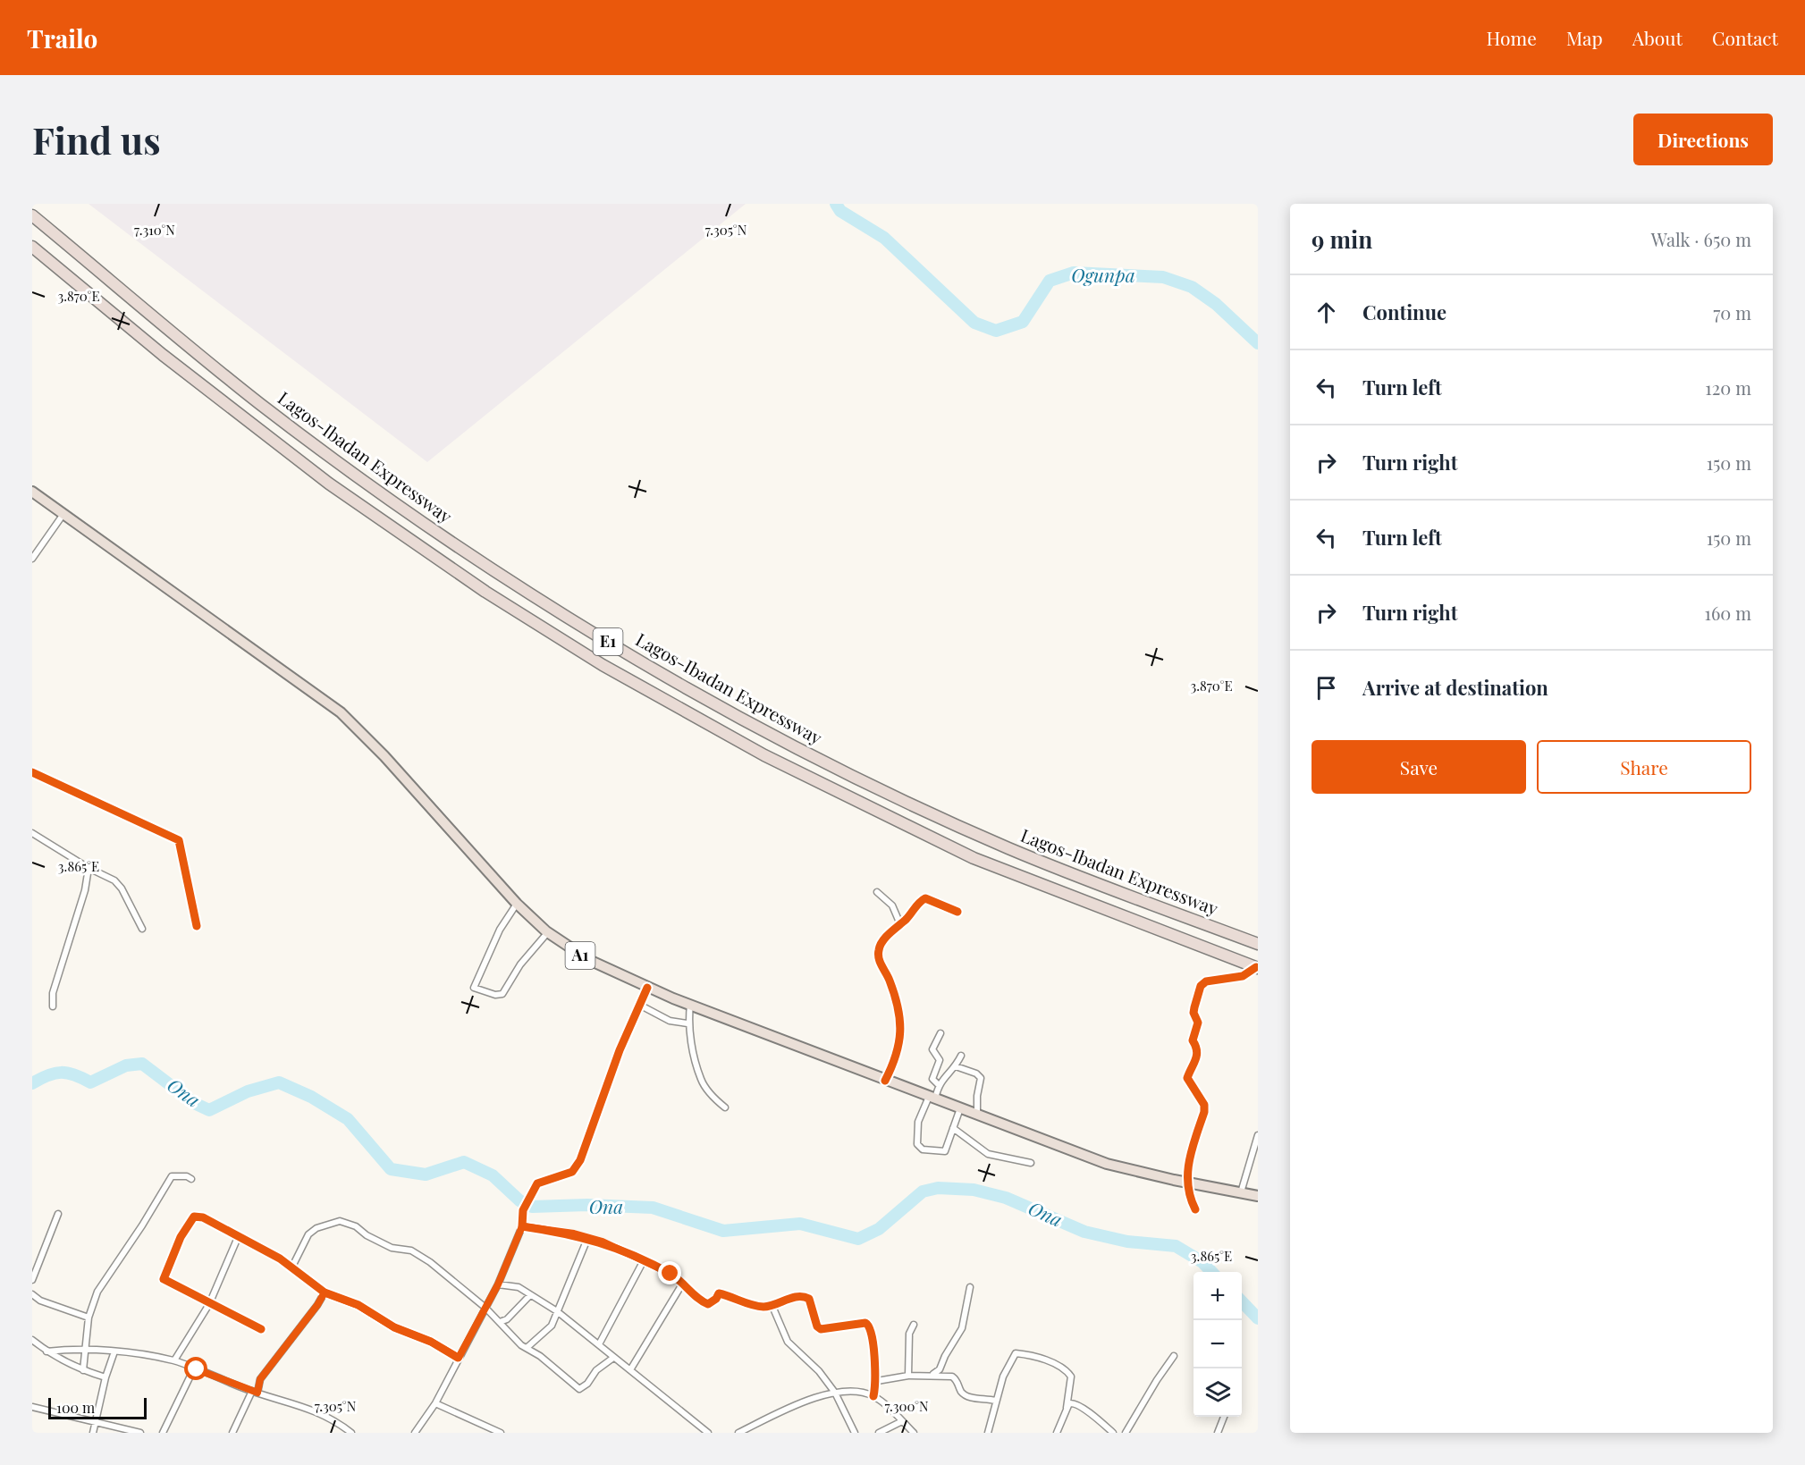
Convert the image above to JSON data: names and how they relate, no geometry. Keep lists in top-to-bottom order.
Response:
{
  "streets": {
    "highway": ["Lagos-Ibadan Expressway", "E1", "A1"]
  },
  "water": ["Ogunpa", "Ona"],
  "scale_bar": "100 m",
  "page": {
    "header": "Trailo",
    "nav": [
      "Home",
      "Map",
      "About",
      "Contact"
    ],
    "buttons": [
      "Directions",
      ["Save", "Share"]
    ],
    "title": "Find us",
    "heading": ["9 min", "Walk · 650 m"],
    "list": [
      ["Continue", "70 m"],
      ["Turn left", "120 m"],
      ["Turn right", "150 m"],
      ["Turn left", "150 m"],
      ["Turn right", "160 m"],
      "Arrive at destination"
    ],
    "map_buttons": ["+", "−"],
    "scale": "100 m"
  },
  "coordinates": [
    "7.310°N",
    "7.305°N",
    "3.870°E",
    "3.865°E",
    "7.300°N"
  ]
}
